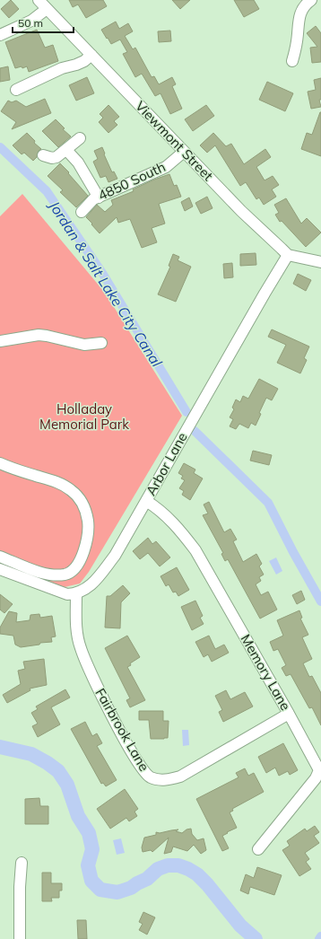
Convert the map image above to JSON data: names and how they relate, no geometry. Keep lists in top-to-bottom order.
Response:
{
  "streets": {
    "street": [
      "Viewmont Street",
      "4850 South",
      "Arbor Lane",
      "Memory Lane",
      "Fairbrook Lane"
    ]
  },
  "crossings": [
    ["Viewmont Street", "4850 South"],
    ["Viewmont Street", "Arbor Lane"],
    ["Arbor Lane", "Memory Lane"],
    ["Arbor Lane", "Fairbrook Lane"],
    ["Memory Lane", "Fairbrook Lane"]
  ],
  "water": ["Jordan & Salt Lake City Canal"],
  "parks": ["Holladay Memorial Park"],
  "scale_bar": "50 m"
}
